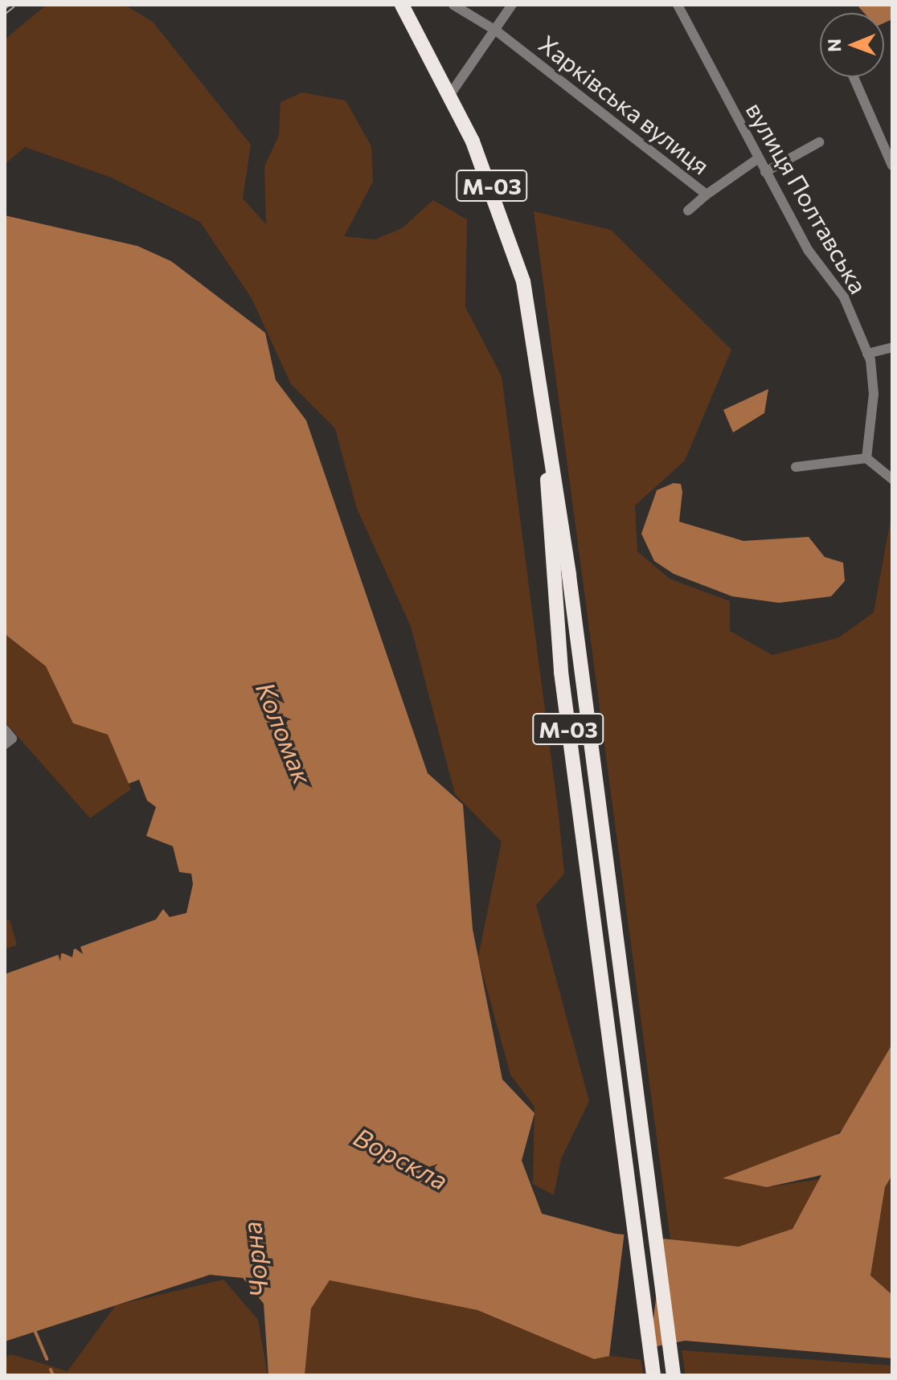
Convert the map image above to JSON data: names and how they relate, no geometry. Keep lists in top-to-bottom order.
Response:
{
  "streets": {
    "highway": ["М-03"],
    "street": ["Харківська вулиця", "вулиця Полтавська"]
  },
  "crossings": [
    ["Харківська вулиця", "вулиця Полтавська"]
  ],
  "water": ["Коломак", "Ворскла", "Чорна"],
  "north": "left"
}
